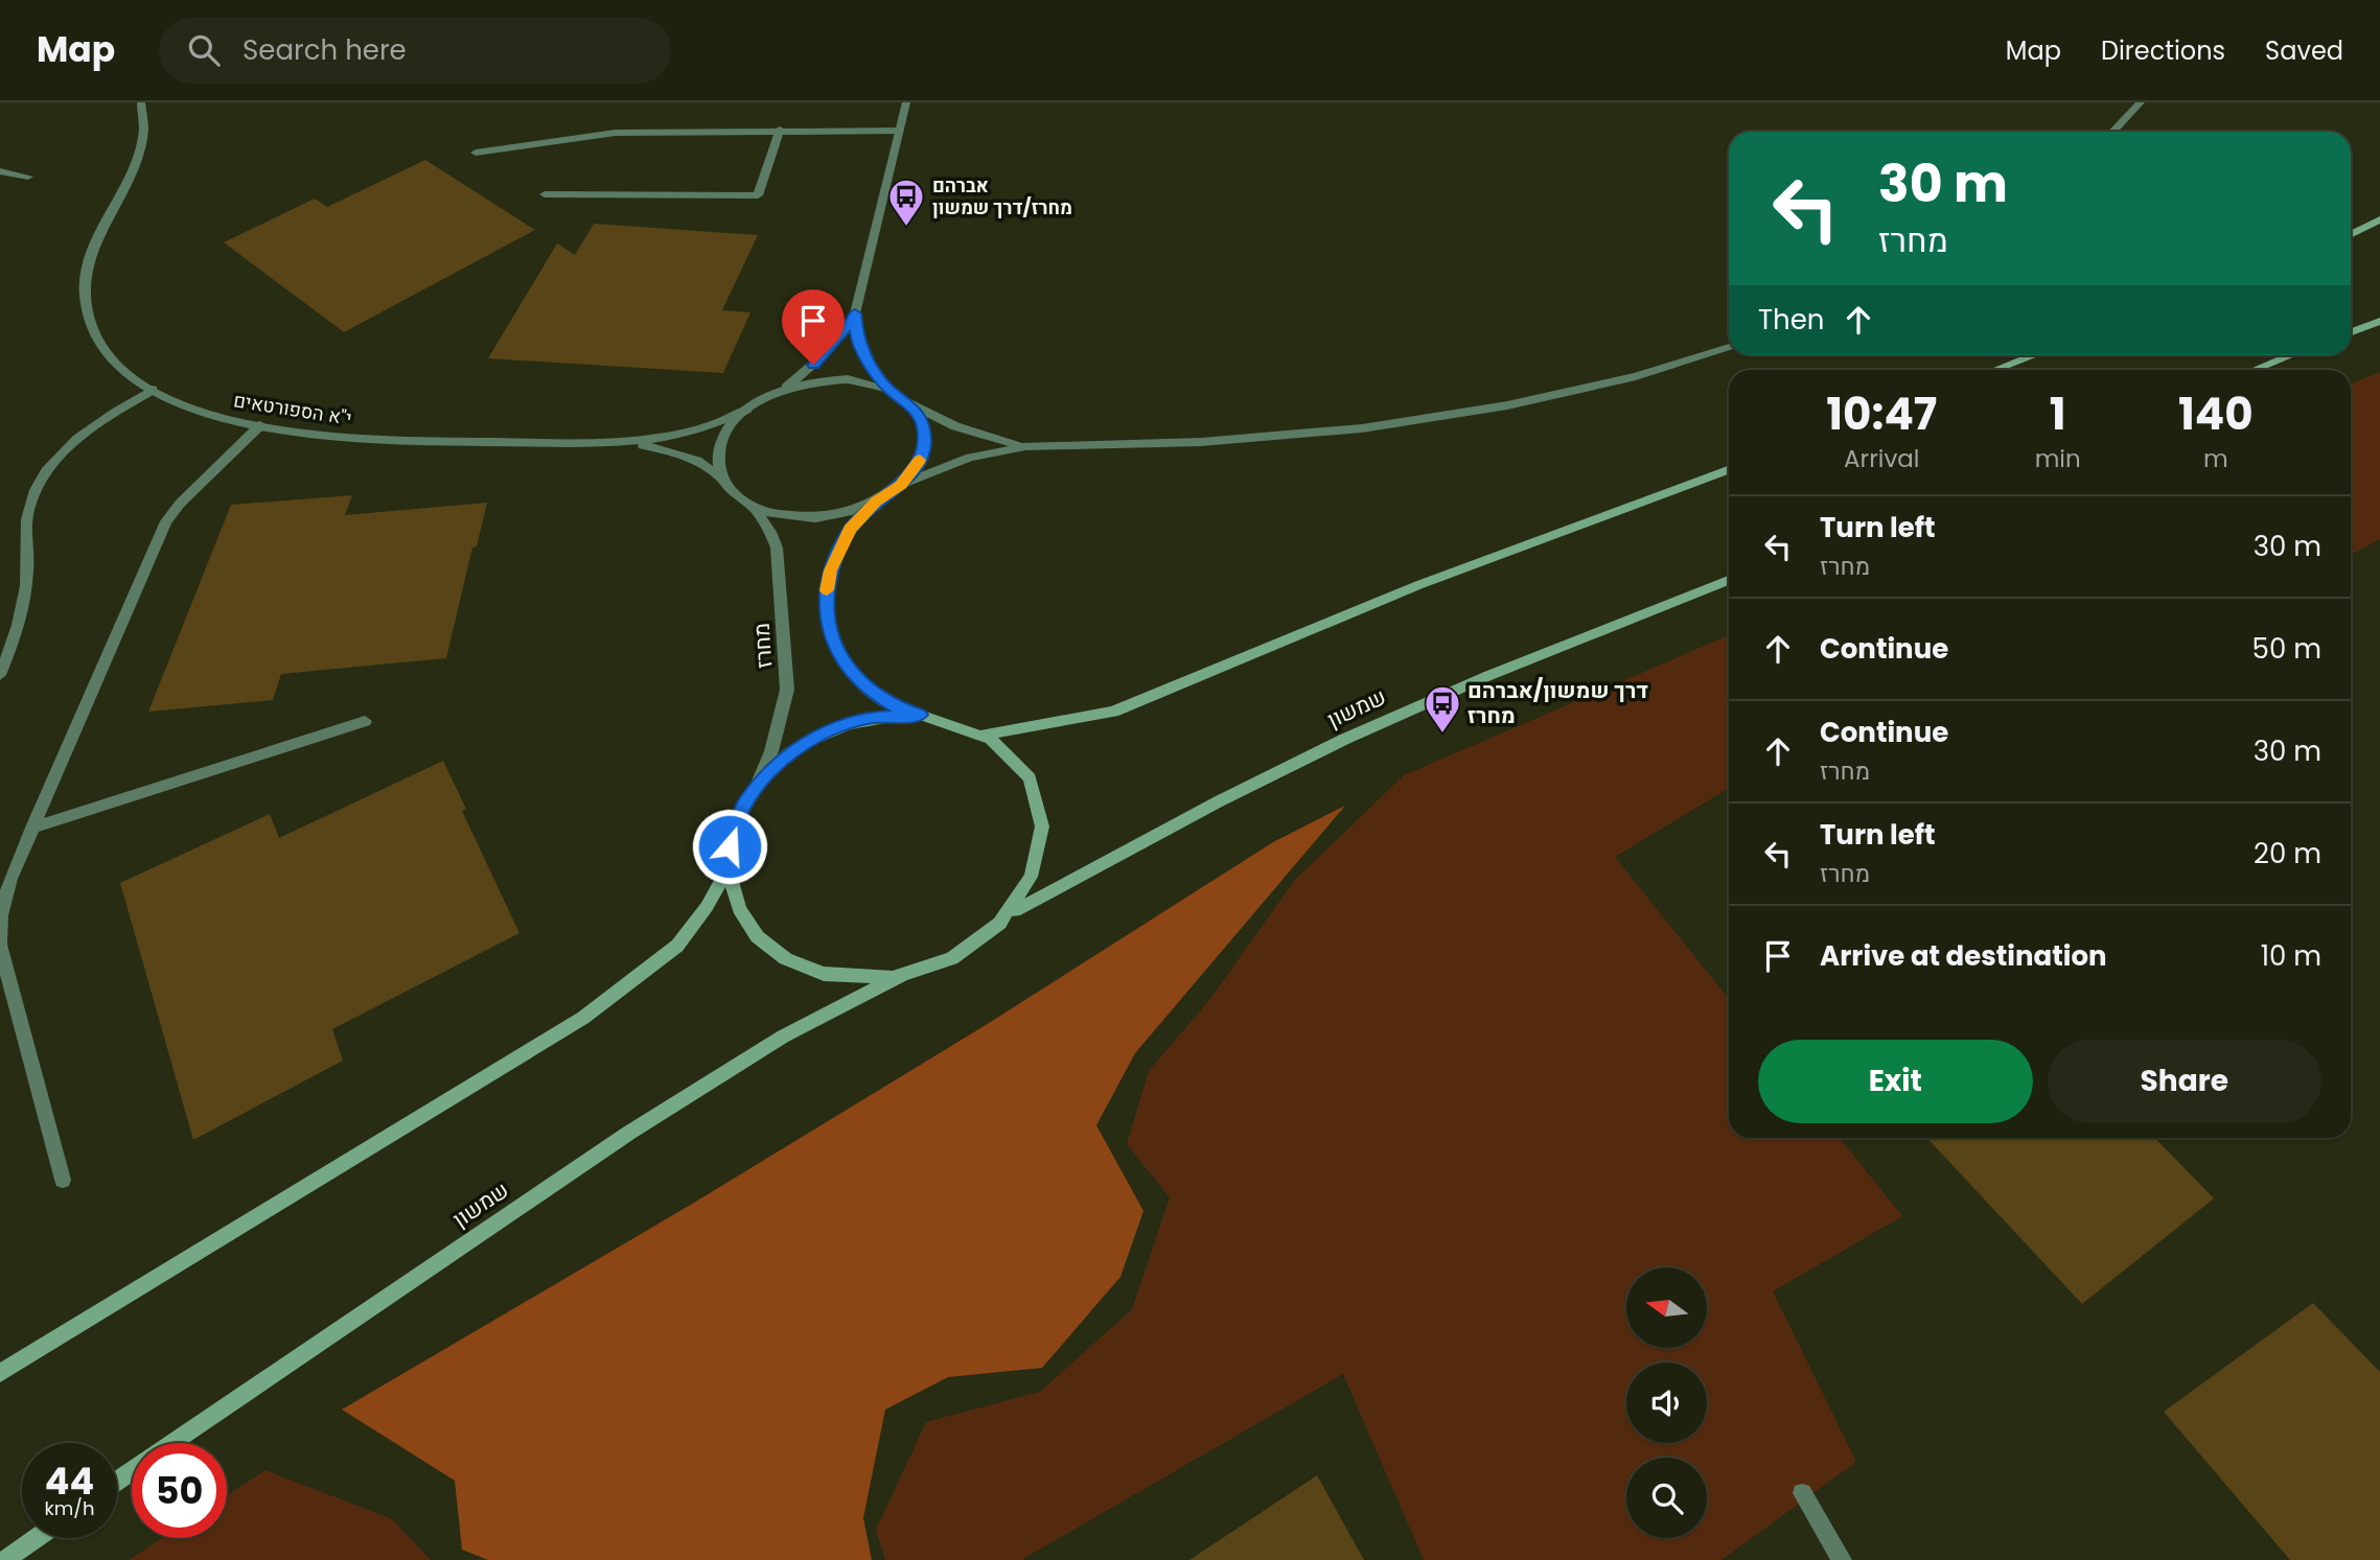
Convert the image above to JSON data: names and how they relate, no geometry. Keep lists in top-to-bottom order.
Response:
{
  "streets": {
    "main road": ["שמשון"],
    "street": ["י\"א הספורטאים", "מחרז"]
  },
  "places": {
    "bus stop": ["אברהם מחרז/דרך שמשון", "דרך שמשון/אברהם מחרז"]
  },
  "north": "left",
  "page": {
    "header": "Map",
    "search": "Search here",
    "nav": ["Map", "Directions", "Saved"],
    "turn": ["30 m", "מחרז"],
    "then": "Then",
    "eta": [
      "10:47",
      "Arrival",
      "1",
      "min",
      "140",
      "m"
    ],
    "list": [
      {
        "name": "Turn left",
        "note": "מחרז",
        "value": "30 m"
      },
      {
        "name": "Continue",
        "value": "50 m"
      },
      {
        "name": "Continue",
        "note": "מחרז",
        "value": "30 m"
      },
      {
        "name": "Turn left",
        "note": "מחרז",
        "value": "20 m"
      },
      {
        "name": "Arrive at destination",
        "value": "10 m"
      }
    ],
    "buttons": ["Exit", "Share"],
    "speed": "44 km/h",
    "limit": "50"
  }
}
